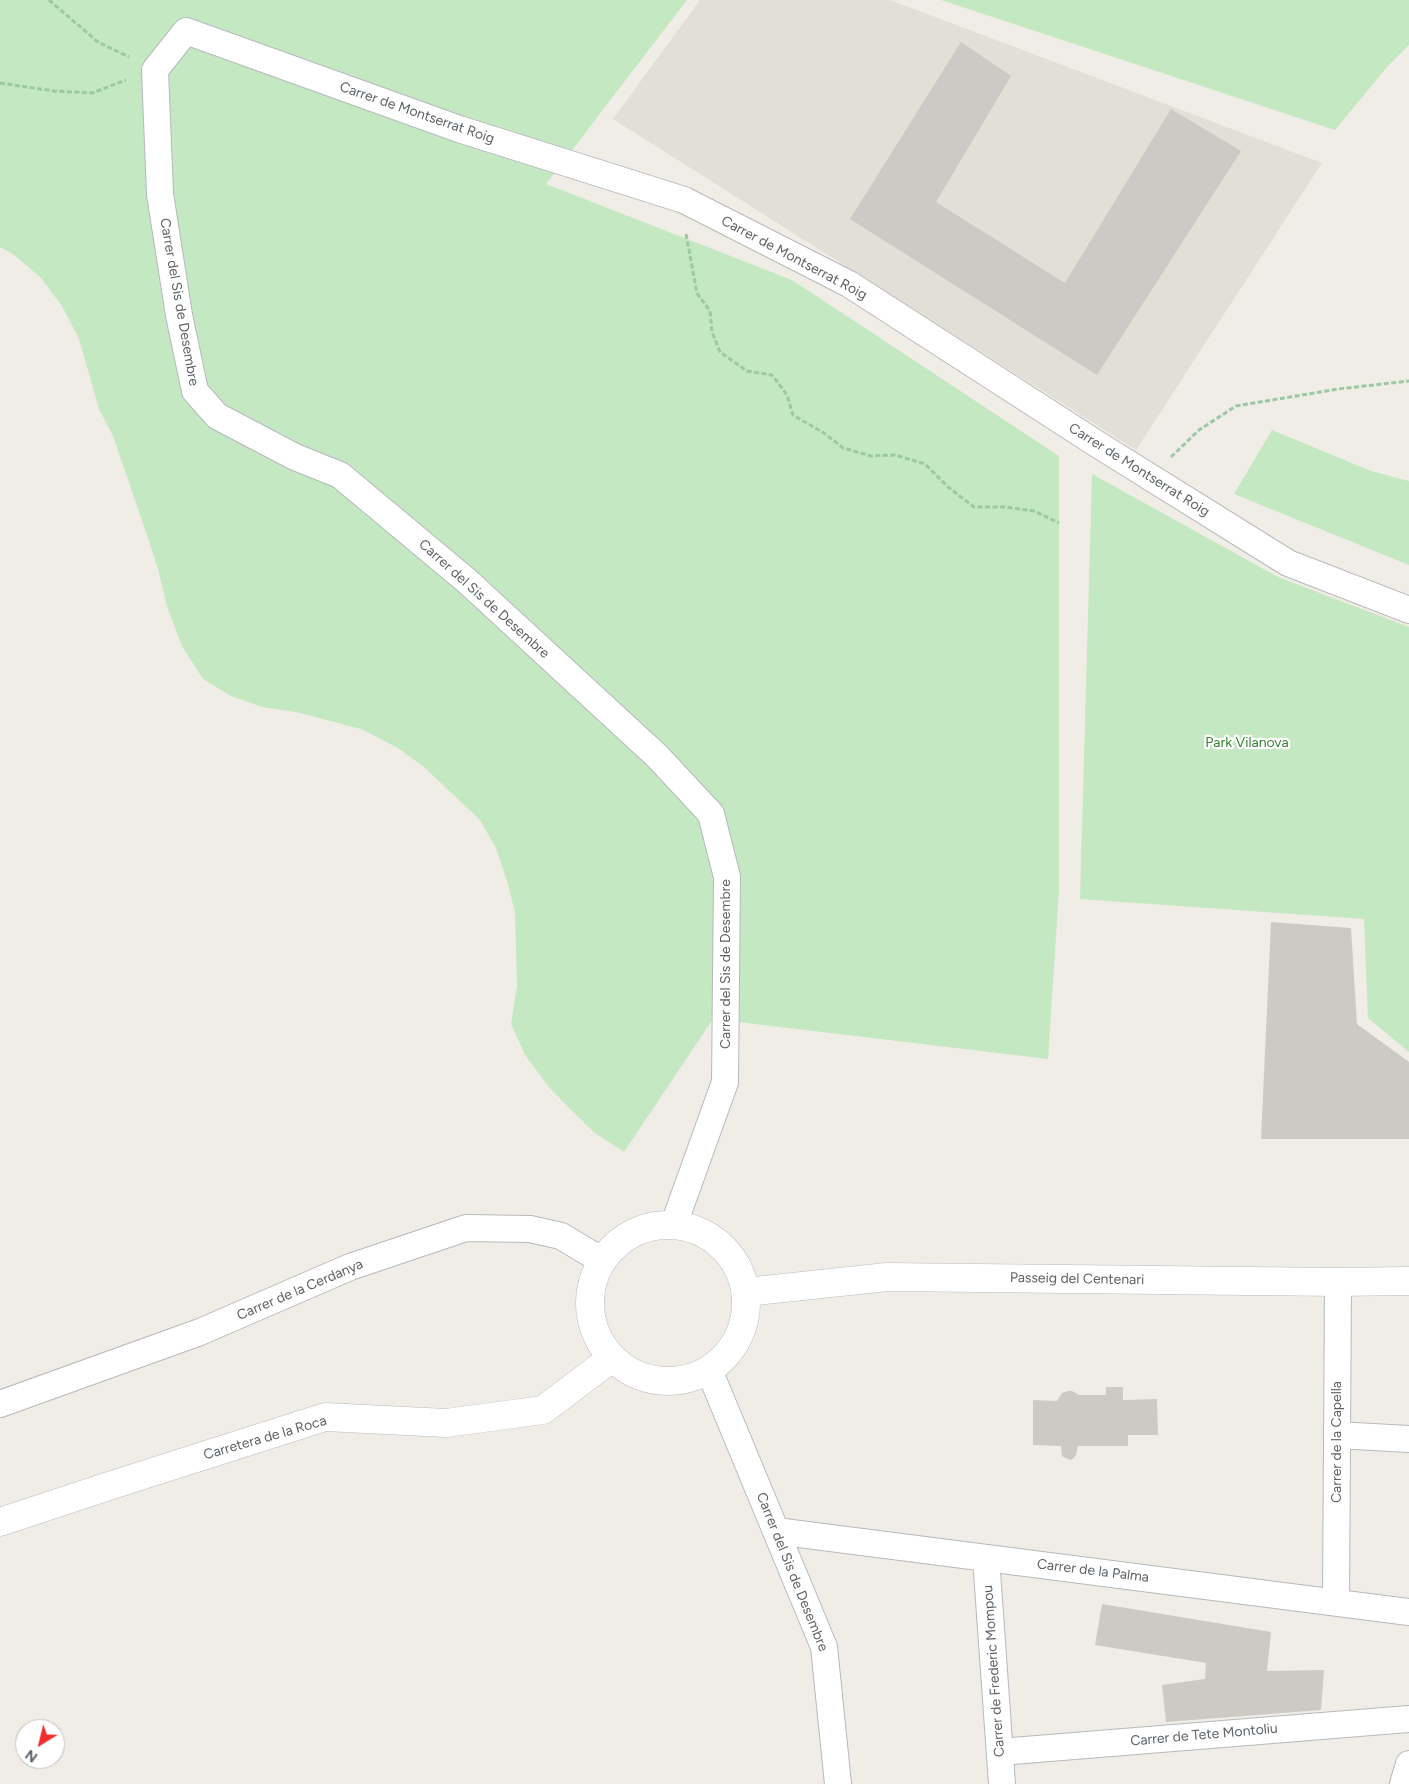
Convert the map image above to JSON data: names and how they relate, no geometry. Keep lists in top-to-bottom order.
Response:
{
  "streets": {
    "street": [
      "Carrer de Montserrat Roig",
      "Carrer del Sis de Desembre",
      "Passeig del Centenari",
      "Carrer de la Cerdanya",
      "Carretera de la Roca",
      "Carrer de la Capella",
      "Carrer de la Palma",
      "Carrer de Frederic Mompou",
      "Carrer de Tete Montoliu"
    ]
  },
  "crossings": [
    ["Carrer de Montserrat Roig", "Carrer del Sis de Desembre"],
    ["Carrer del Sis de Desembre", "Passeig del Centenari"],
    ["Carrer del Sis de Desembre", "Carrer de la Cerdanya"],
    ["Carrer del Sis de Desembre", "Carretera de la Roca"],
    ["Carrer del Sis de Desembre", "Carrer de la Palma"],
    ["Passeig del Centenari", "Carrer de la Cerdanya"],
    ["Passeig del Centenari", "Carretera de la Roca"],
    ["Passeig del Centenari", "Carrer de la Capella"],
    ["Carrer de la Cerdanya", "Carretera de la Roca"],
    ["Carrer de la Capella", "Carrer de la Palma"],
    ["Carrer de la Palma", "Carrer de Frederic Mompou"],
    ["Carrer de Frederic Mompou", "Carrer de Tete Montoliu"]
  ],
  "parks": ["Park Vilanova"],
  "north": "bottom left"
}
